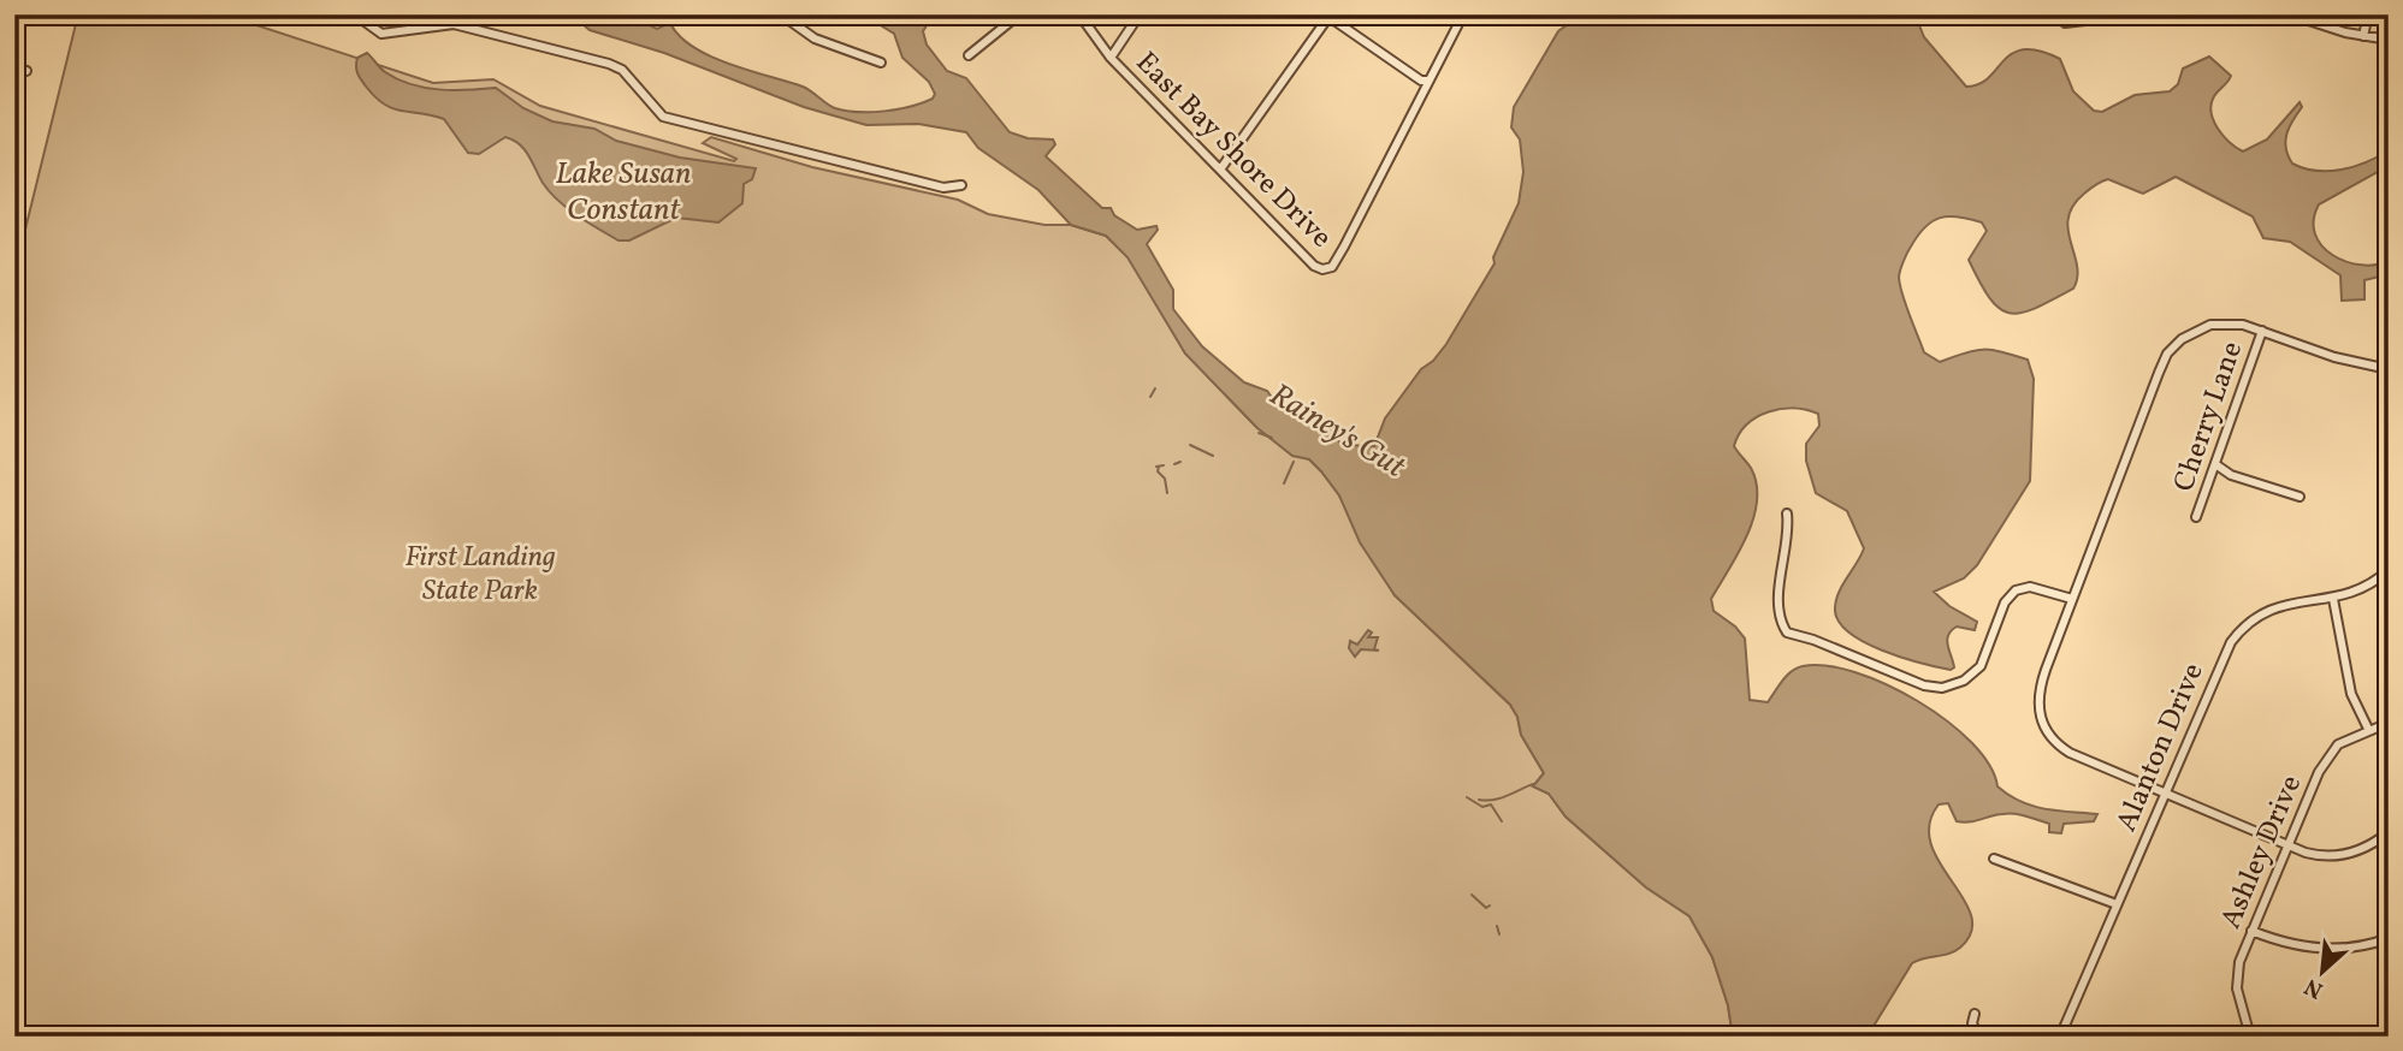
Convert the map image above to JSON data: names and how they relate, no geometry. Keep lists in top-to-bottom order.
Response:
{
  "streets": {
    "street": [
      "East Bay Shore Drive",
      "Cherry Lane",
      "Alanton Drive",
      "Ashley Drive"
    ]
  },
  "water": ["Lake Susan Constant", "Rainey's Gut"],
  "parks": ["First Landing State Park"],
  "north": "bottom left"
}
